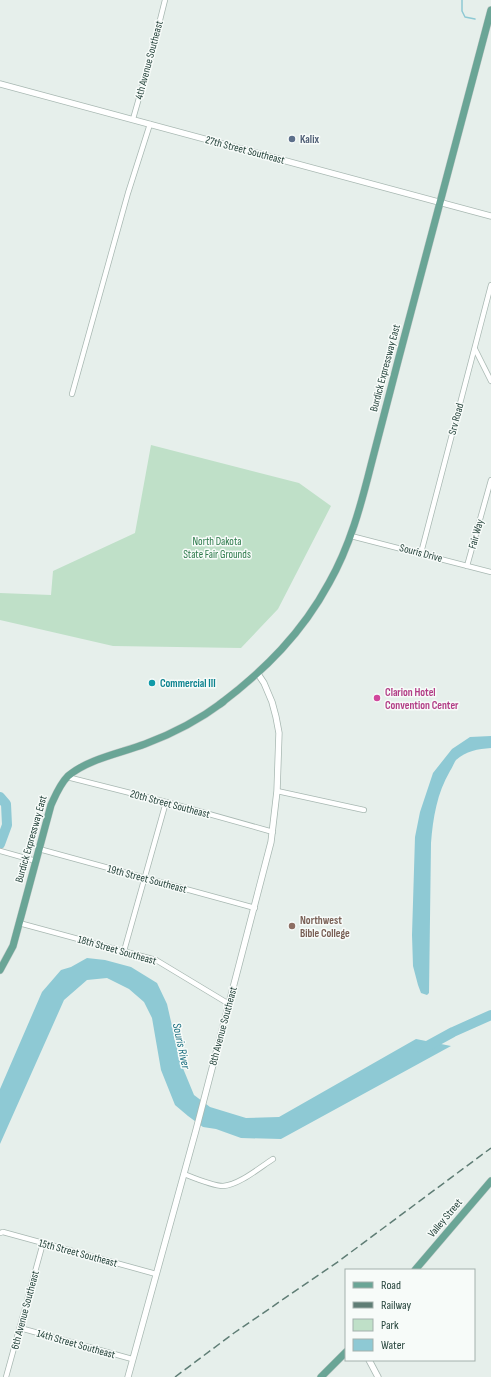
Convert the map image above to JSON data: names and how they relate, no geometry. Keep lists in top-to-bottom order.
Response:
{
  "streets": {
    "main road": ["Burdick Expressway East", "Valley Street"],
    "street": [
      "4th Avenue Southeast",
      "27th Street Southeast",
      "Srv Road",
      "Fair Way",
      "Souris Drive",
      "20th Street Southeast",
      "19th Street Southeast",
      "18th Street Southeast",
      "8th Avenue Southeast",
      "15th Street Southeast",
      "6th Avenue Southeast",
      "14th Street Southeast"
    ]
  },
  "crossings": [
    ["4th Avenue Southeast", "27th Street Southeast"],
    ["27th Street Southeast", "Burdick Expressway East"],
    ["Burdick Expressway East", "Souris Drive"],
    ["Burdick Expressway East", "20th Street Southeast"],
    ["Burdick Expressway East", "19th Street Southeast"],
    ["Burdick Expressway East", "18th Street Southeast"],
    ["Burdick Expressway East", "8th Avenue Southeast"],
    ["Srv Road", "Souris Drive"],
    ["Fair Way", "Souris Drive"],
    ["20th Street Southeast", "8th Avenue Southeast"],
    ["19th Street Southeast", "8th Avenue Southeast"],
    ["18th Street Southeast", "8th Avenue Southeast"],
    ["8th Avenue Southeast", "15th Street Southeast"],
    ["8th Avenue Southeast", "14th Street Southeast"],
    ["15th Street Southeast", "6th Avenue Southeast"],
    ["6th Avenue Southeast", "14th Street Southeast"]
  ],
  "water": ["Souris River"],
  "parks": ["North Dakota State Fair Grounds"],
  "places": [
    "Kalix",
    "Commercial III",
    "Clarion Hotel Convention Center",
    "Northwest Bible College"
  ],
  "legend": [
    "Road",
    "Railway",
    "Park",
    "Water"
  ]
}
